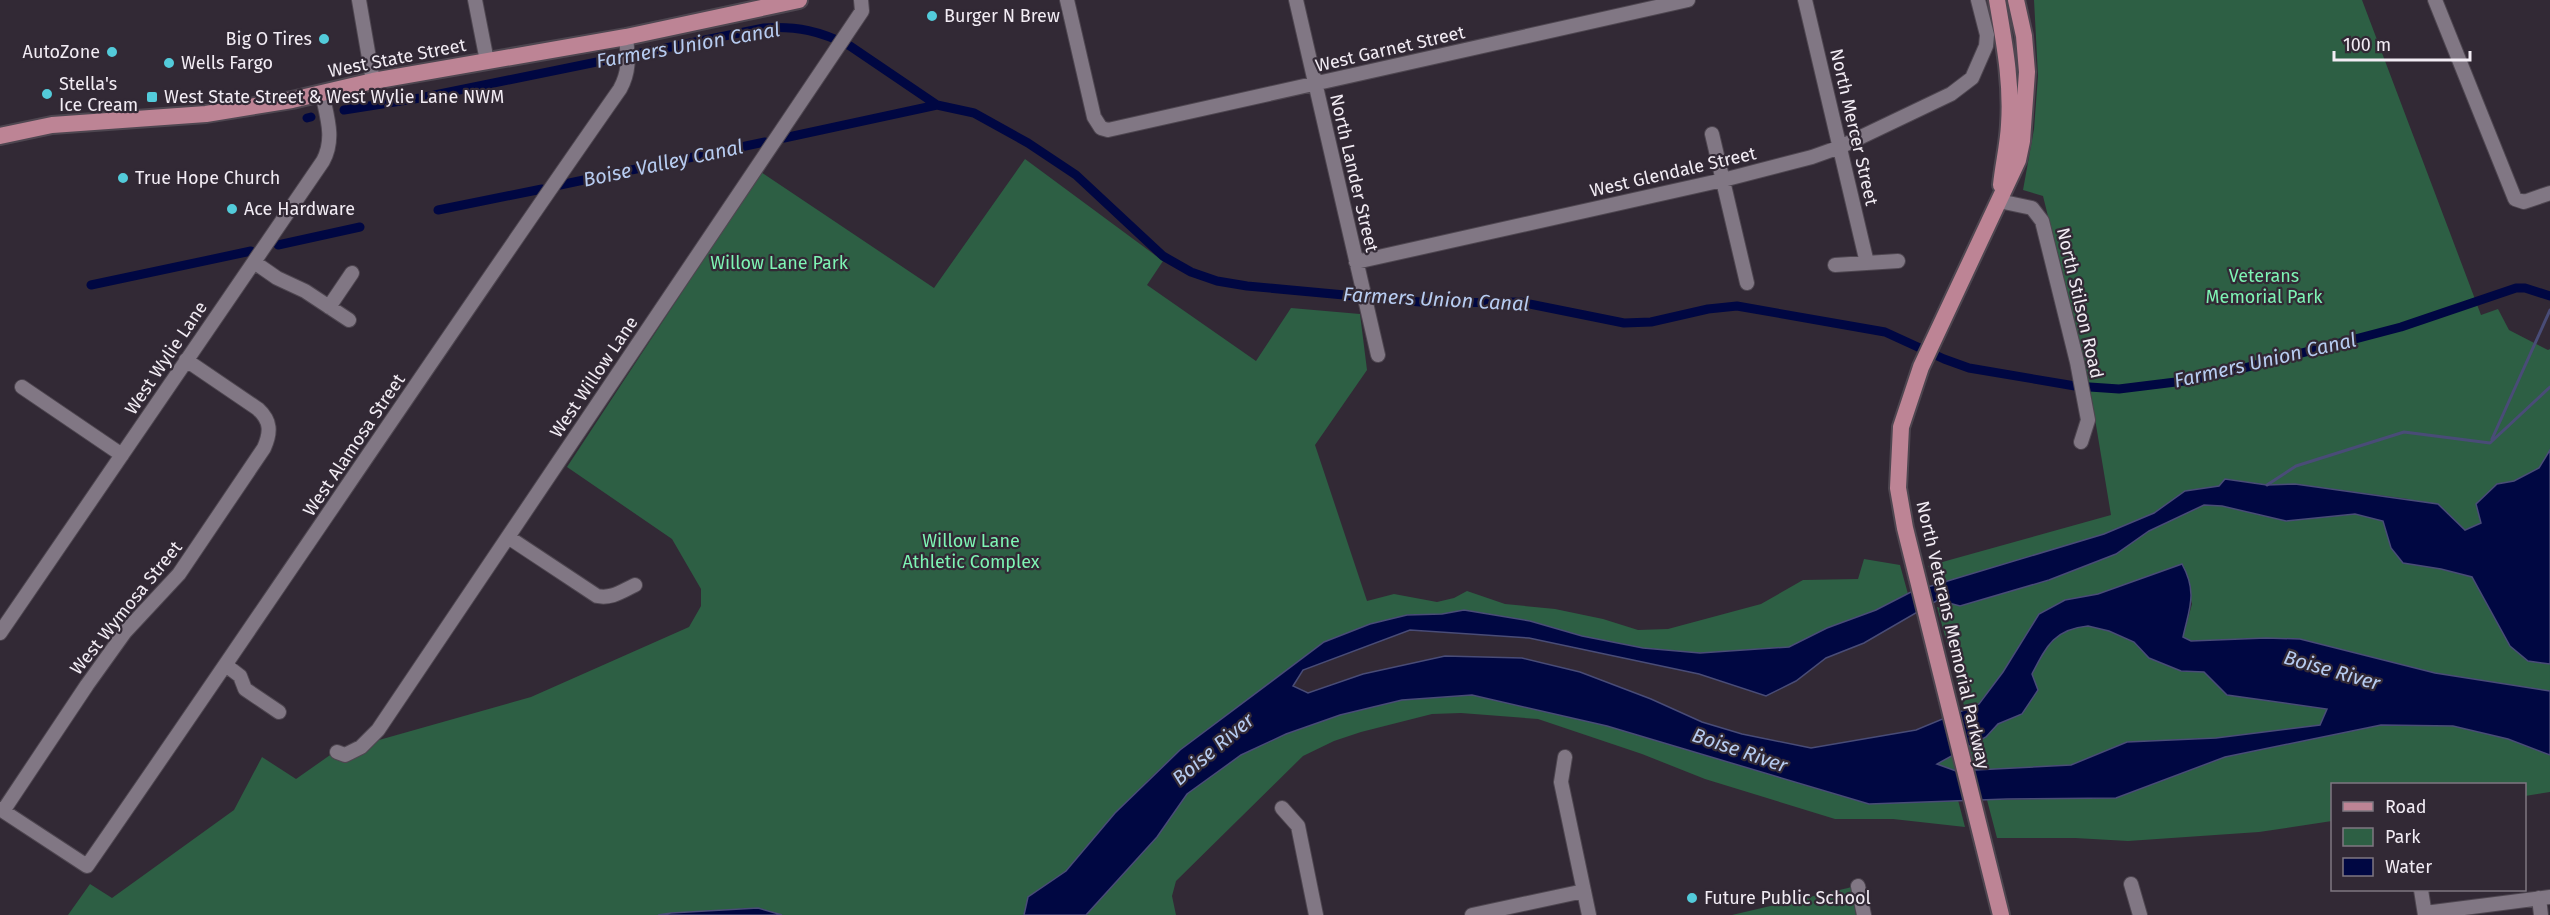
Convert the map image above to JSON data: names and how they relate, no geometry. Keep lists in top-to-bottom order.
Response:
{
  "streets": {
    "main road": ["West State Street", "North Veterans Memorial Parkway"],
    "street": [
      "West Garnet Street",
      "North Mercer Street",
      "West Glendale Street",
      "North Lander Street",
      "North Stilson Road",
      "West Wylie Lane",
      "West Willow Lane",
      "West Alamosa Street",
      "West Wymosa Street"
    ]
  },
  "crossings": [
    ["West Garnet Street", "North Lander Street"],
    ["West State Street", "West Wylie Lane"],
    ["West State Street", "West Alamosa Street"],
    ["North Mercer Street", "West Glendale Street"],
    ["West Glendale Street", "North Lander Street"],
    ["North Stilson Road", "North Veterans Memorial Parkway"],
    ["West Wylie Lane", "West Wymosa Street"],
    ["West Alamosa Street", "West Wymosa Street"]
  ],
  "water": ["Farmers Union Canal", "Boise Valley Canal", "Boise River"],
  "parks": ["Willow Lane Park", "Veterans Memorial Park", "Willow Lane Athletic Complex"],
  "places": {
    "other": [
      "Burger N Brew",
      "Big O Tires",
      "AutoZone",
      "Wells Fargo",
      "Stella's Ice Cream",
      "True Hope Church",
      "Ace Hardware",
      "Future Public School"
    ],
    "transit": ["West State Street & West Wylie Lane NWM"]
  },
  "legend": ["Road", "Park", "Water"],
  "scale_bar": "100 m"
}
